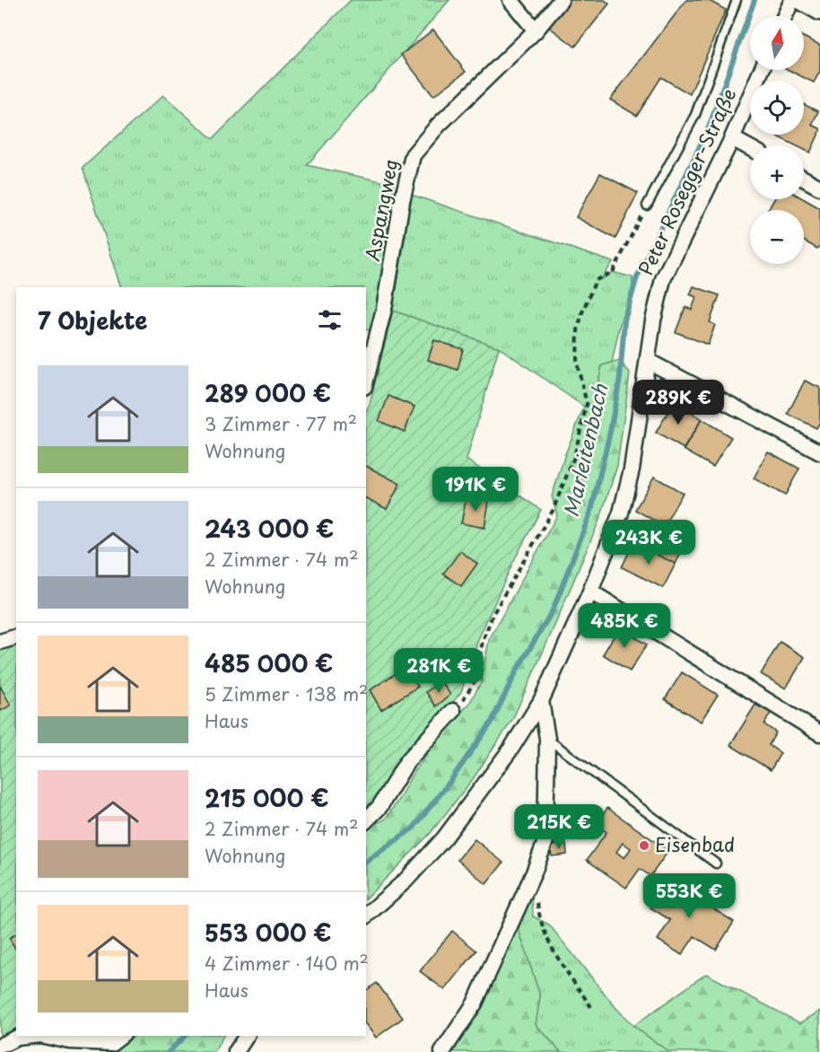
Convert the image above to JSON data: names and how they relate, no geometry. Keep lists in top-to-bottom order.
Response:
{
  "streets": {
    "street": ["Peter Rosegger-Straße", "Aspangweg"]
  },
  "water": ["Marleitenbach"],
  "places": ["Eisenbad"],
  "north": "top",
  "page": {
    "map_buttons": ["+", "−"],
    "heading": "7 Objekte",
    "list": [
      {
        "name": "289 000 €",
        "note": "3 Zimmer · 77 m² · Wohnung"
      },
      {
        "name": "243 000 €",
        "note": "2 Zimmer · 74 m² · Wohnung"
      },
      {
        "name": "485 000 €",
        "note": "5 Zimmer · 138 m² · Haus"
      },
      {
        "name": "215 000 €",
        "note": "2 Zimmer · 74 m² · Wohnung"
      },
      {
        "name": "553 000 €",
        "note": "4 Zimmer · 140 m² · Haus"
      }
    ],
    "price": [
      "289K €",
      "191K €",
      "243K €",
      "485K €",
      "281K €",
      "215K €",
      "553K €"
    ]
  }
}
